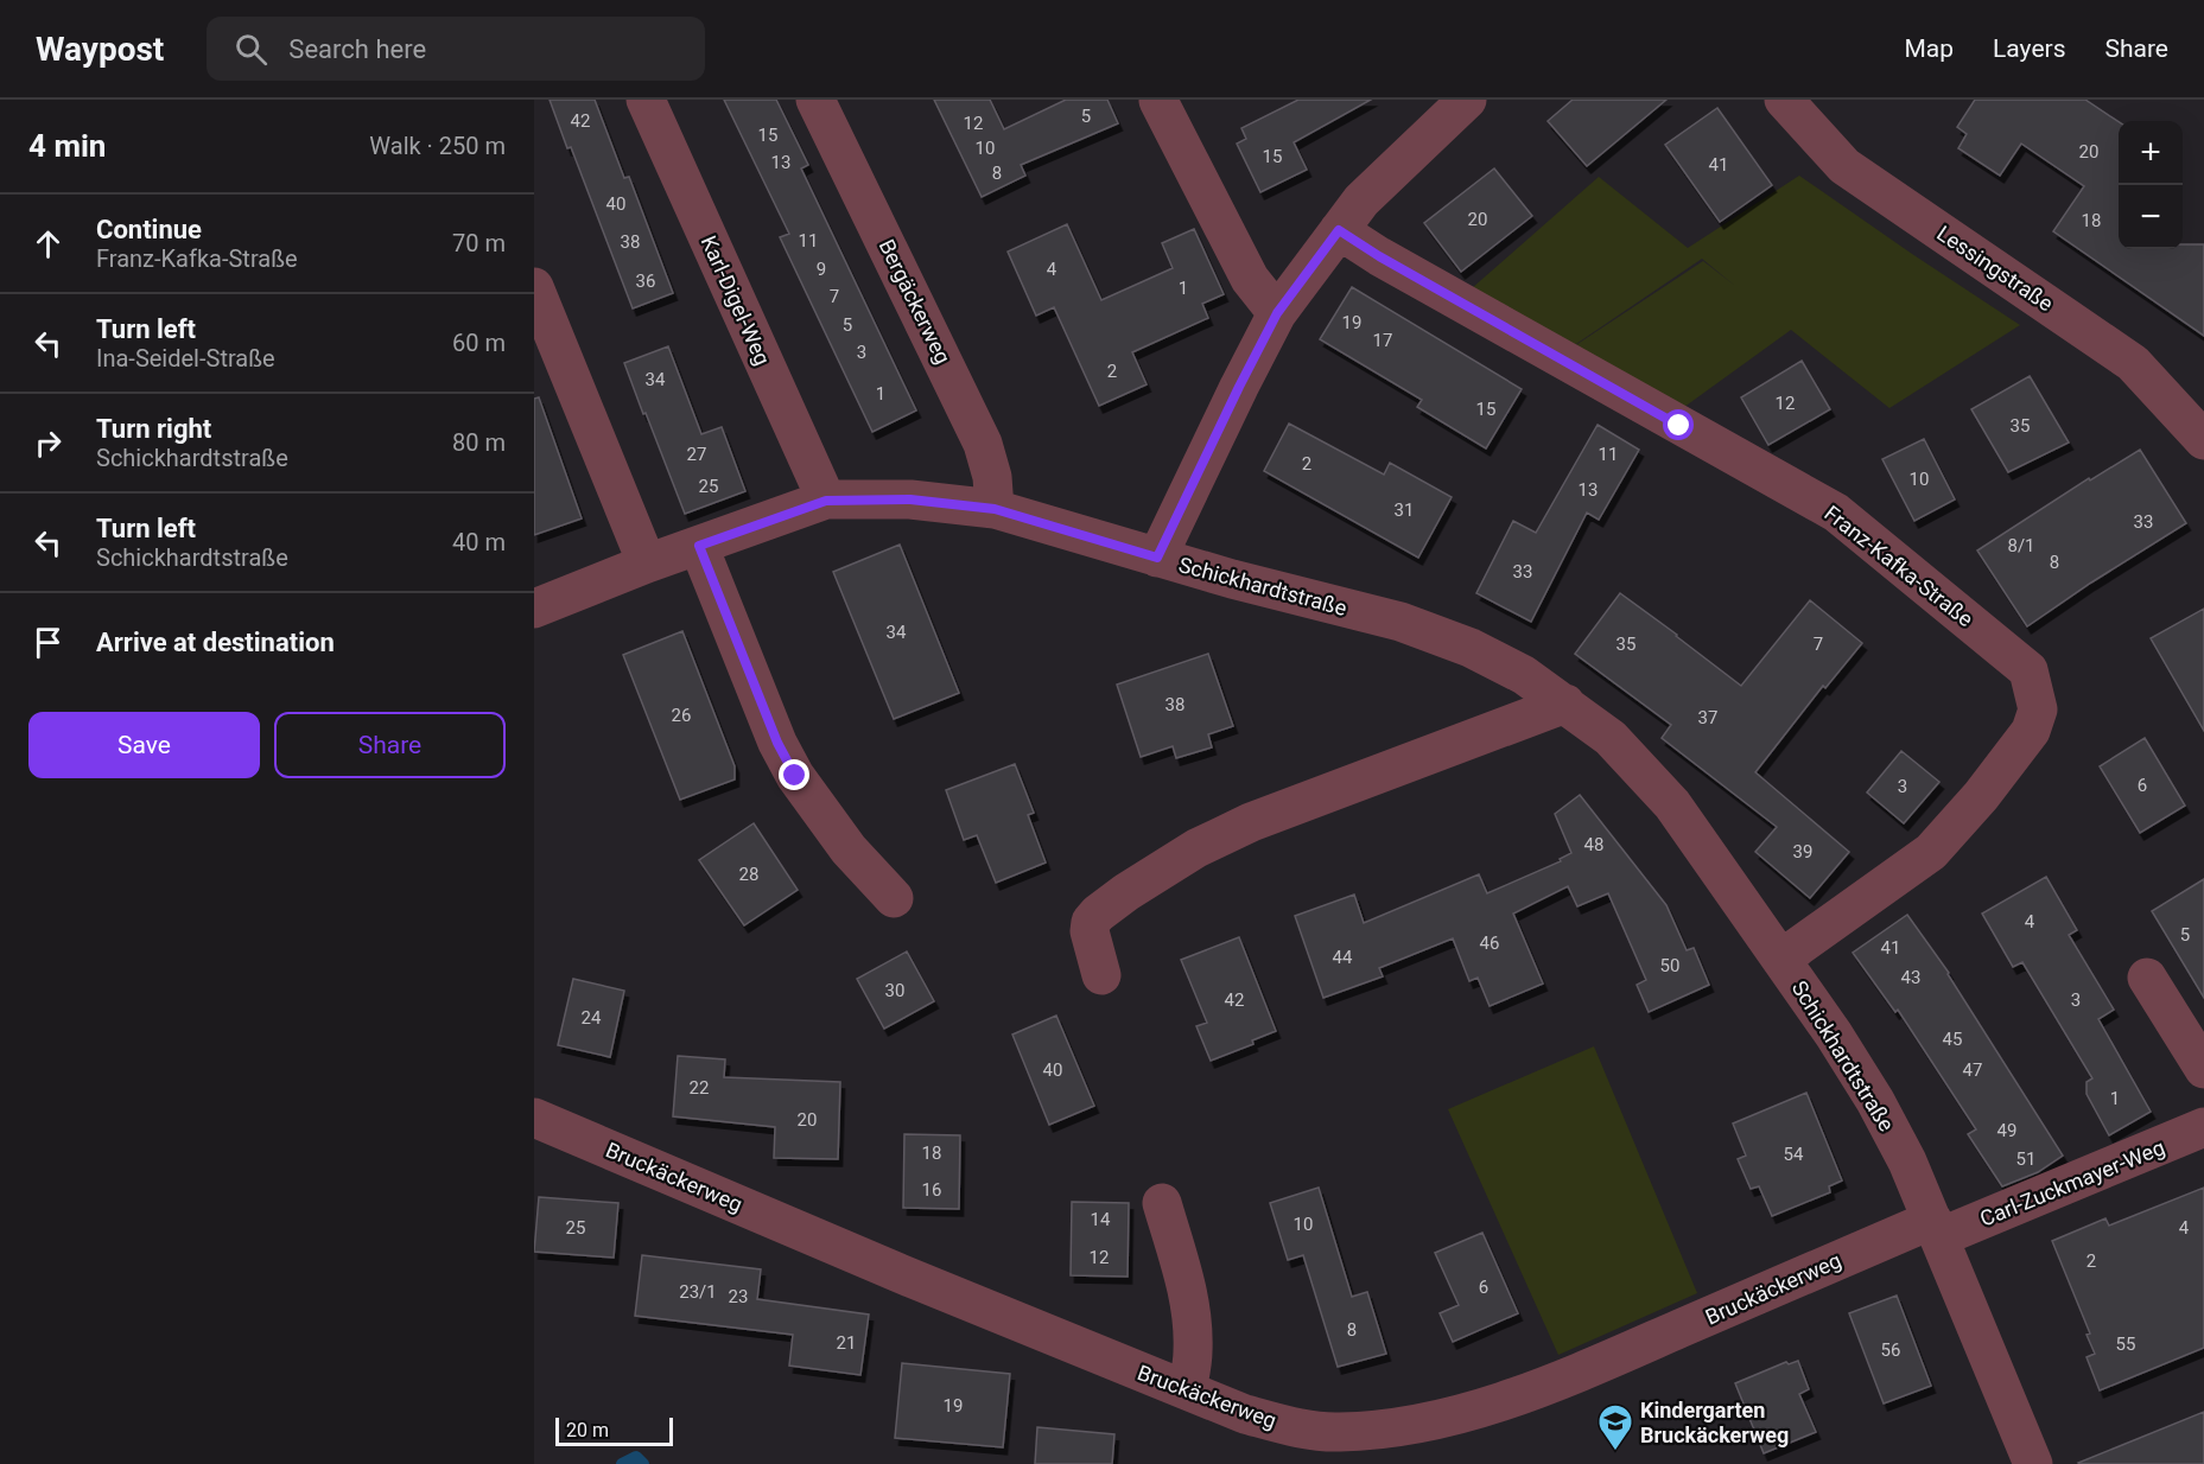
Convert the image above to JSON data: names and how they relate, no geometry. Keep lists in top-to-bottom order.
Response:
{
  "streets": {
    "street": [
      "Lessingstraße",
      "Karl-Digel-Weg",
      "Bergäckerweg",
      "Franz-Kafka-Straße",
      "Schickhardtstraße",
      "Bruckäckerweg",
      "Carl-Zuckmayer-Weg"
    ]
  },
  "crossings": [
    ["Karl-Digel-Weg", "Schickhardtstraße"],
    ["Bergäckerweg", "Schickhardtstraße"],
    ["Franz-Kafka-Straße", "Schickhardtstraße"],
    ["Schickhardtstraße", "Bruckäckerweg"],
    ["Schickhardtstraße", "Carl-Zuckmayer-Weg"],
    ["Bruckäckerweg", "Carl-Zuckmayer-Weg"]
  ],
  "places": {
    "school or university": ["Kindergarten Bruckäckerweg"]
  },
  "house_numbers": [
    "5",
    "42",
    "12",
    "15",
    "10",
    "20",
    "15",
    "13",
    "41",
    "8",
    "40",
    "20",
    "18",
    "11",
    "38",
    "9",
    "4",
    "36",
    "1",
    "7",
    "19",
    "5",
    "17",
    "3",
    "2",
    "34",
    "1",
    "12",
    "15",
    "35",
    "27",
    "11",
    "2",
    "10",
    "25",
    "13",
    "31",
    "33",
    "8/1",
    "8",
    "33",
    "34",
    "35",
    "7",
    "38",
    "26",
    "37",
    "6",
    "3",
    "48",
    "39",
    "28",
    "4",
    "5",
    "46",
    "41",
    "44",
    "50",
    "43",
    "30",
    "42",
    "3",
    "24",
    "45",
    "40",
    "47",
    "22",
    "1",
    "20",
    "49",
    "18",
    "54",
    "51",
    "16",
    "14",
    "10",
    "25",
    "4",
    "12",
    "2",
    "6",
    "23/1",
    "23",
    "8",
    "21",
    "55",
    "56",
    "19"
  ],
  "scale_bar": "20 m",
  "page": {
    "header": "Waypost",
    "search": "Search here",
    "nav": ["Map", "Layers", "Share"],
    "heading": ["4 min", "Walk · 250 m"],
    "map_buttons": ["+", "−"],
    "list": [
      ["Continue", "Franz-Kafka-Straße", "70 m"],
      ["Turn left", "Ina-Seidel-Straße", "60 m"],
      ["Turn right", "Schickhardtstraße", "80 m"],
      ["Turn left", "Schickhardtstraße", "40 m"],
      "Arrive at destination"
    ],
    "buttons": ["Save", "Share"],
    "scale": "20 m"
  }
}
